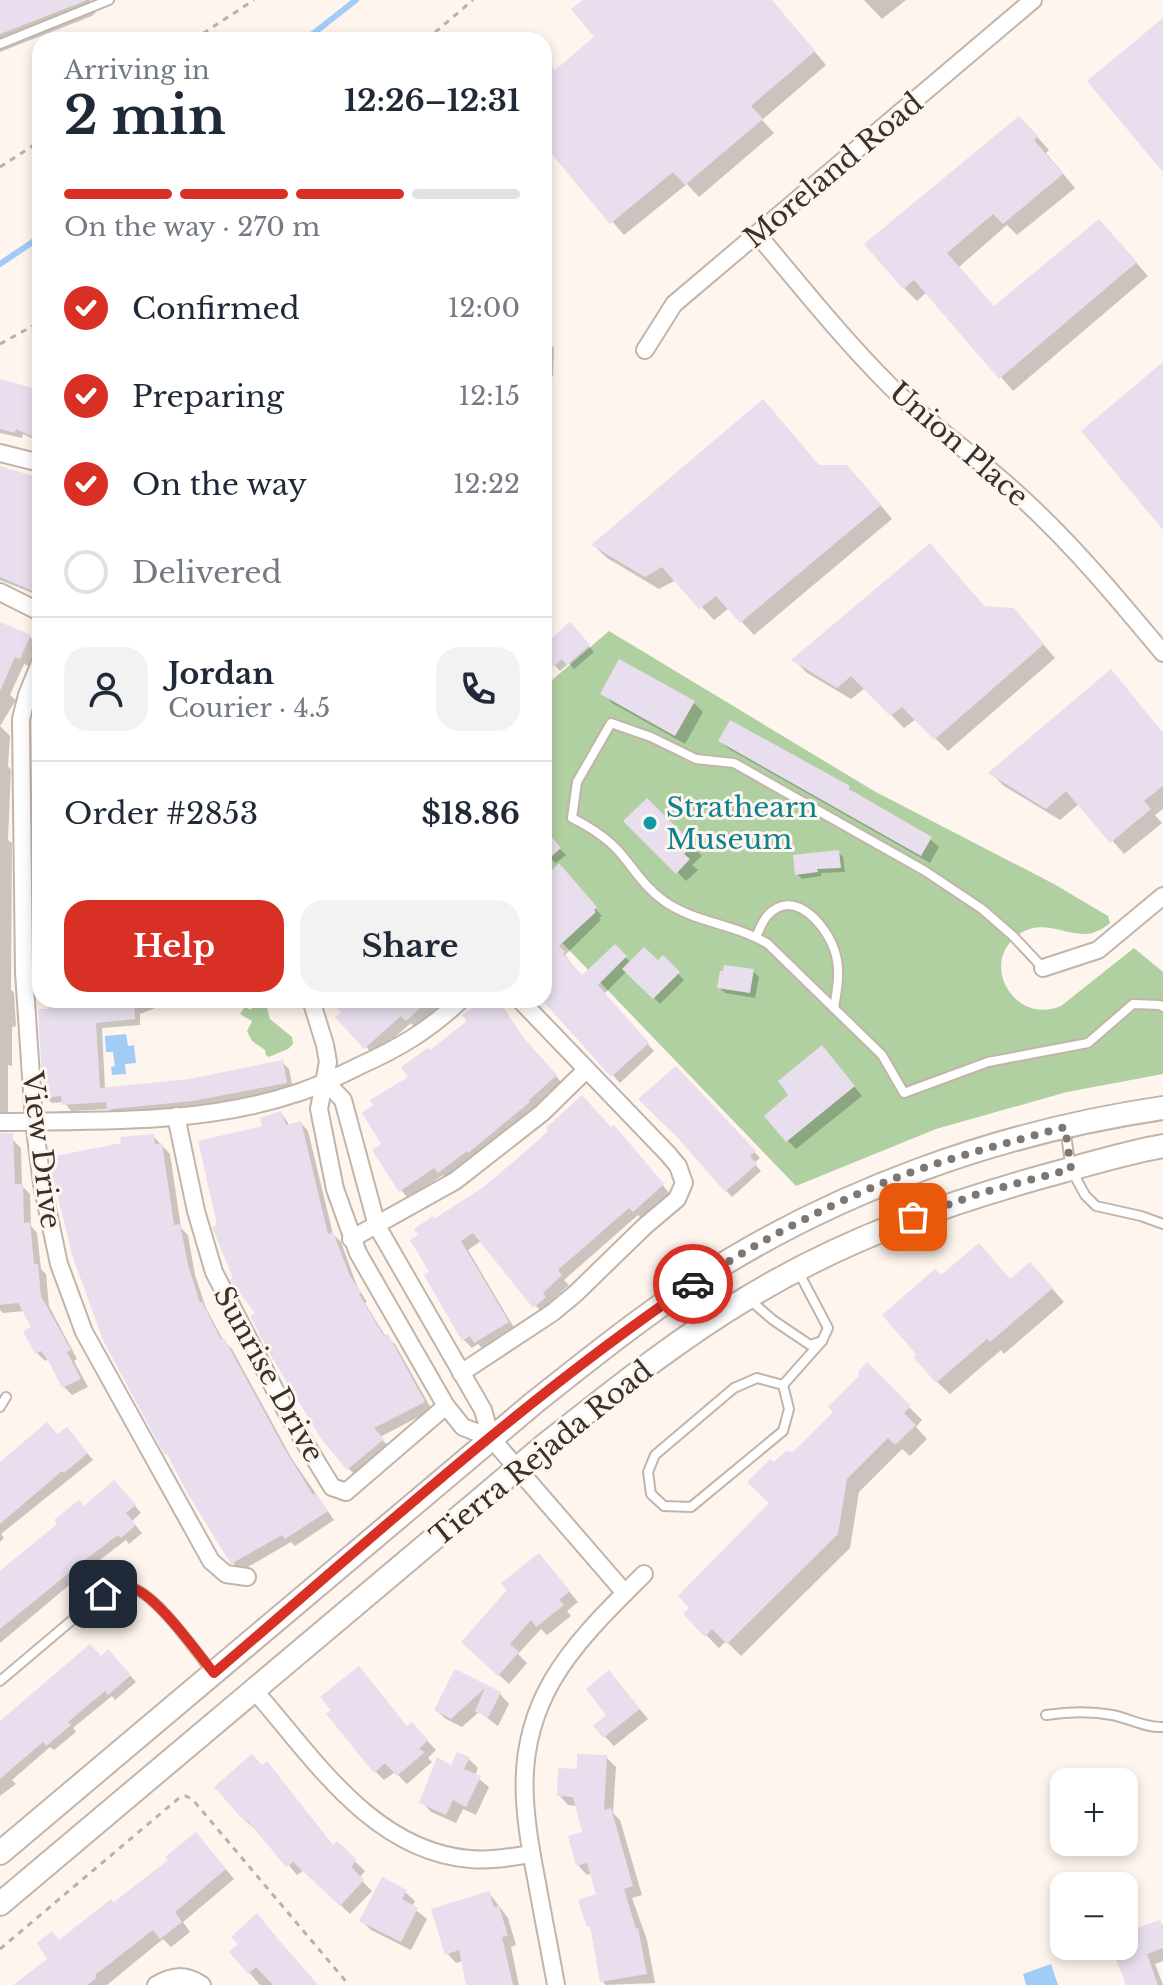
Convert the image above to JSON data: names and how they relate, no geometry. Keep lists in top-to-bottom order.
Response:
{
  "streets": {
    "main road": ["Tierra Rejada Road"],
    "street": [
      "Moreland Road",
      "Union Place",
      "View Drive",
      "Sunrise Drive"
    ]
  },
  "crossings": [
    ["Moreland Road", "Union Place"]
  ],
  "places": ["Strathearn Museum"],
  "page": {
    "heading": ["2 min", "Arriving in", "12:26–12:31"],
    "panel": [
      "Jordan",
      "Courier · 4.5",
      "Order #2853",
      "$18.86"
    ],
    "bar": "On the way · 270 m",
    "list": [
      ["Confirmed", "12:00"],
      ["Preparing", "12:15"],
      ["On the way", "12:22"],
      "Delivered"
    ],
    "buttons": ["Help", "Share"],
    "map_buttons": ["+", "−"]
  }
}
